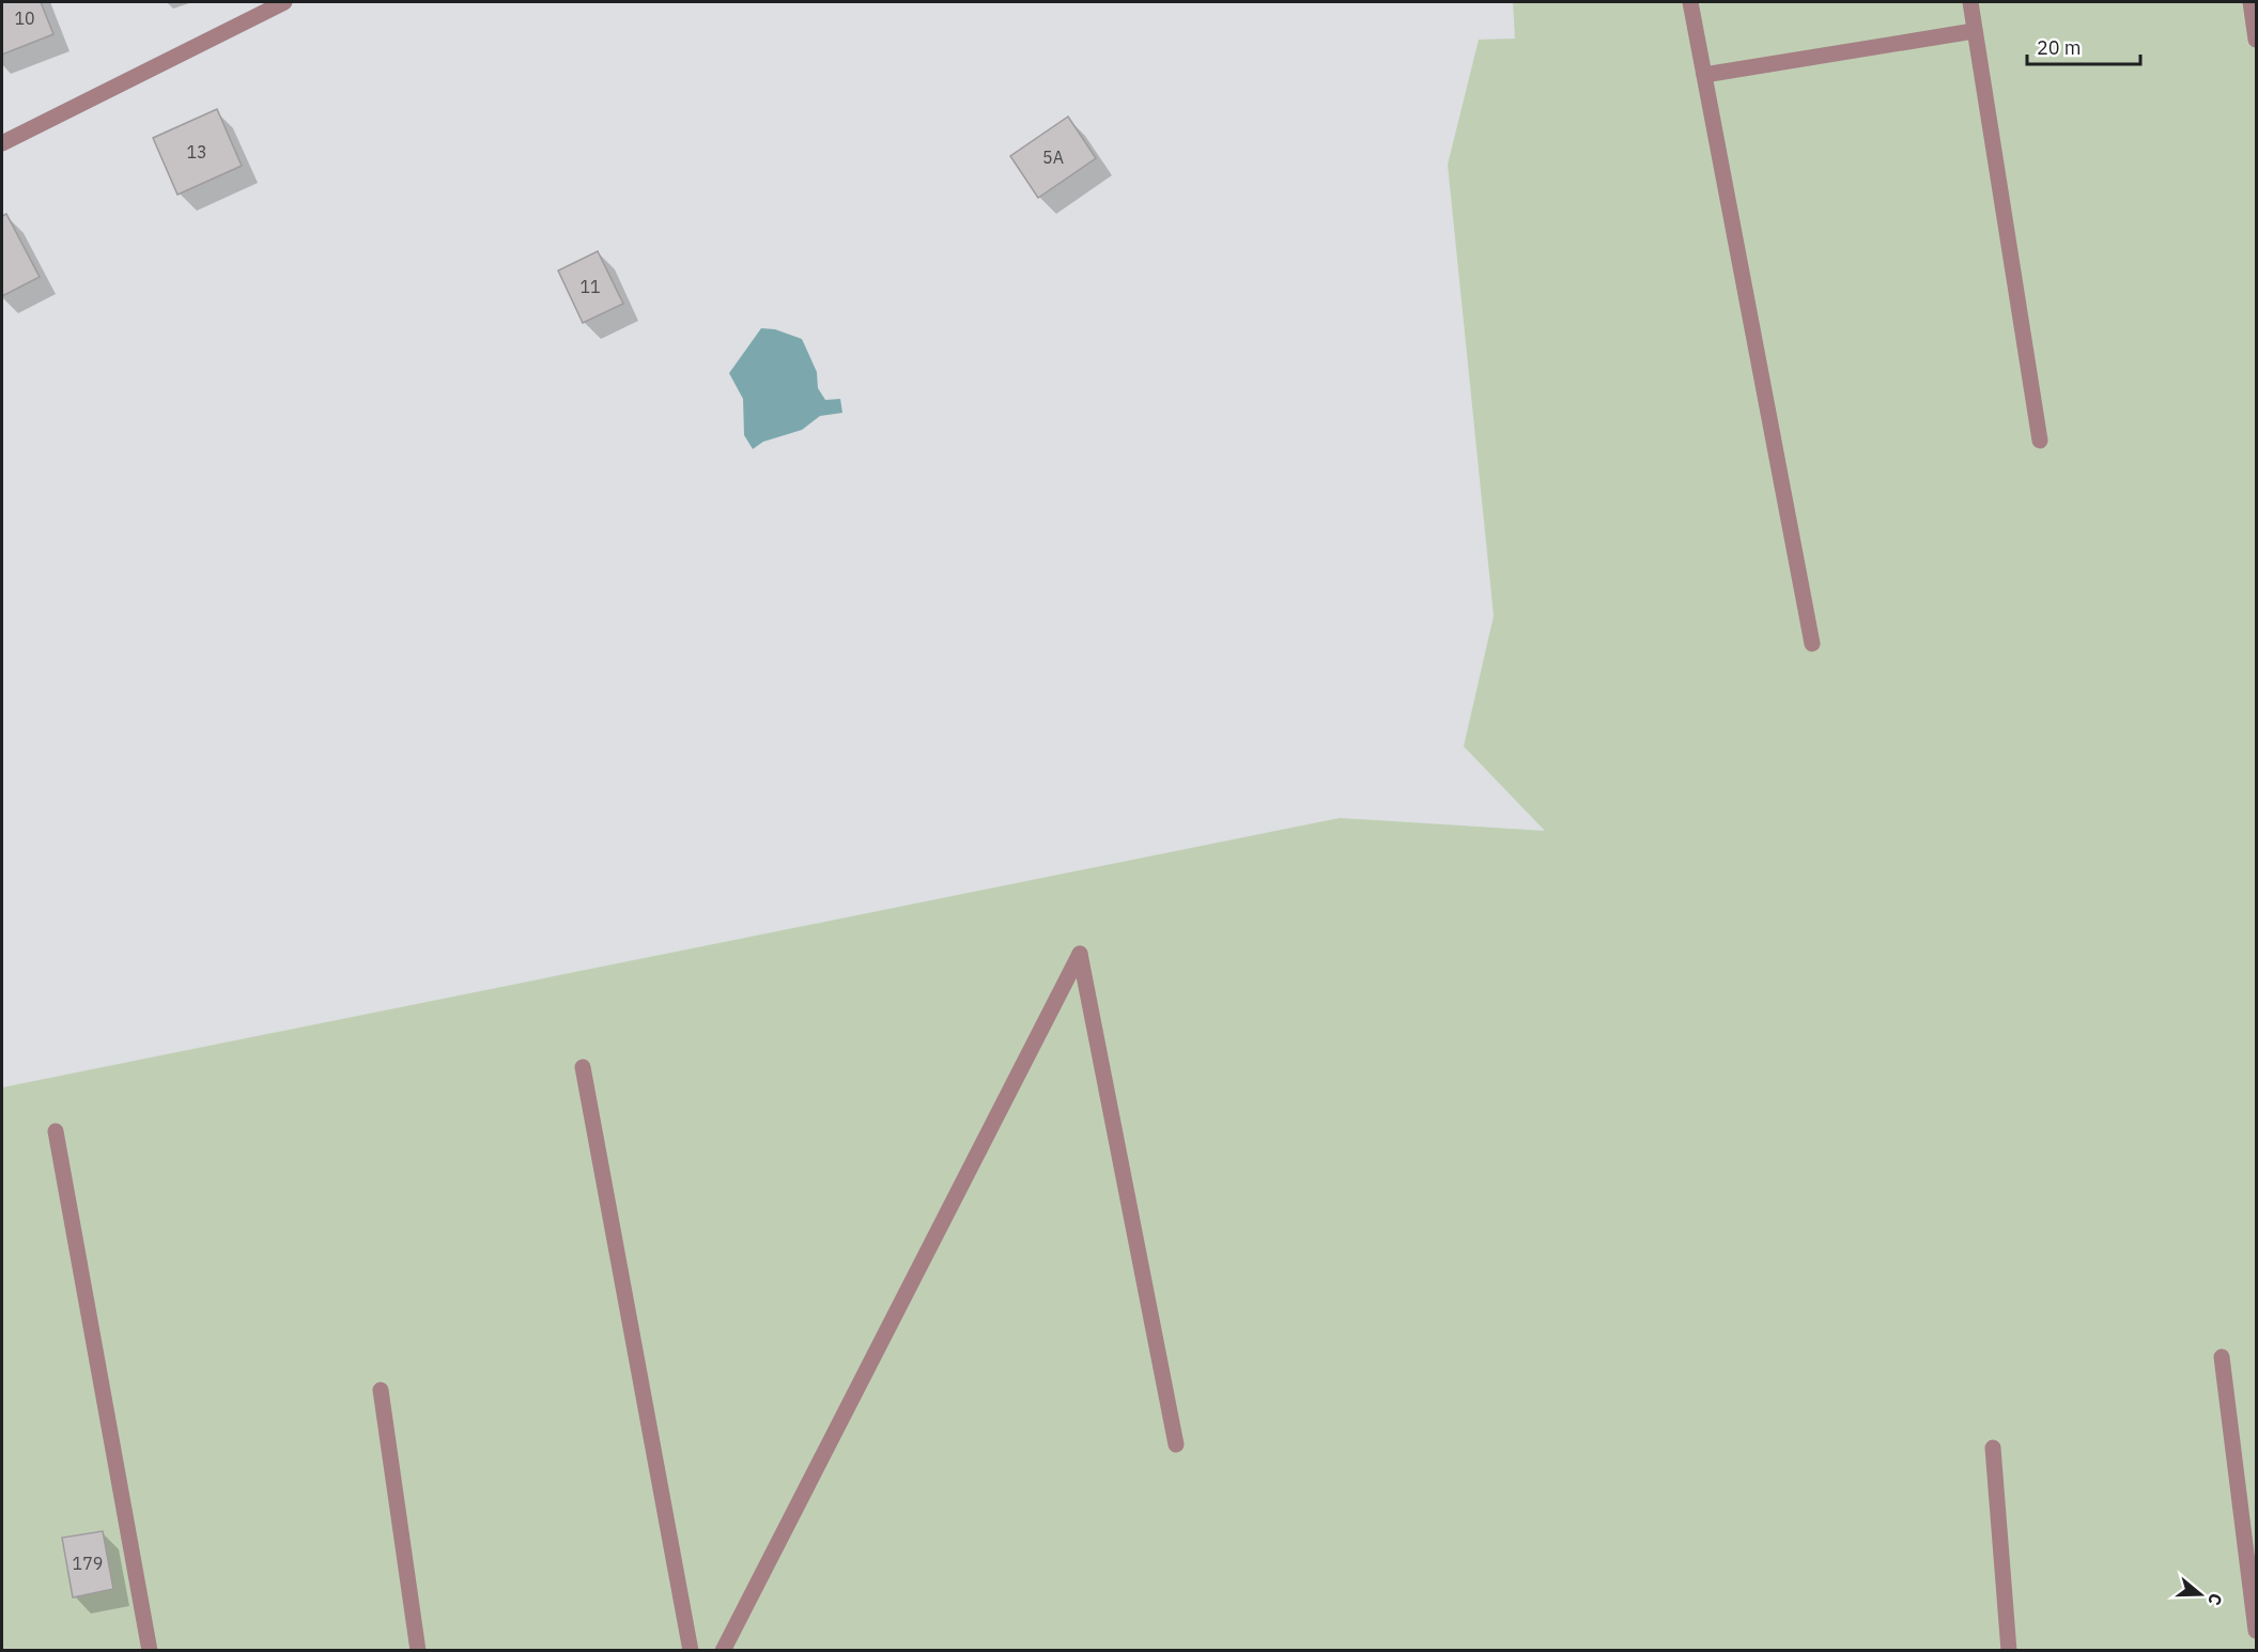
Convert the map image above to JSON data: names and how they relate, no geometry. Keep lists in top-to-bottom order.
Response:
{
  "house_numbers": [
    "10",
    "13",
    "5А",
    "11",
    "179"
  ],
  "scale_bar": "20 m",
  "north": "right"
}
